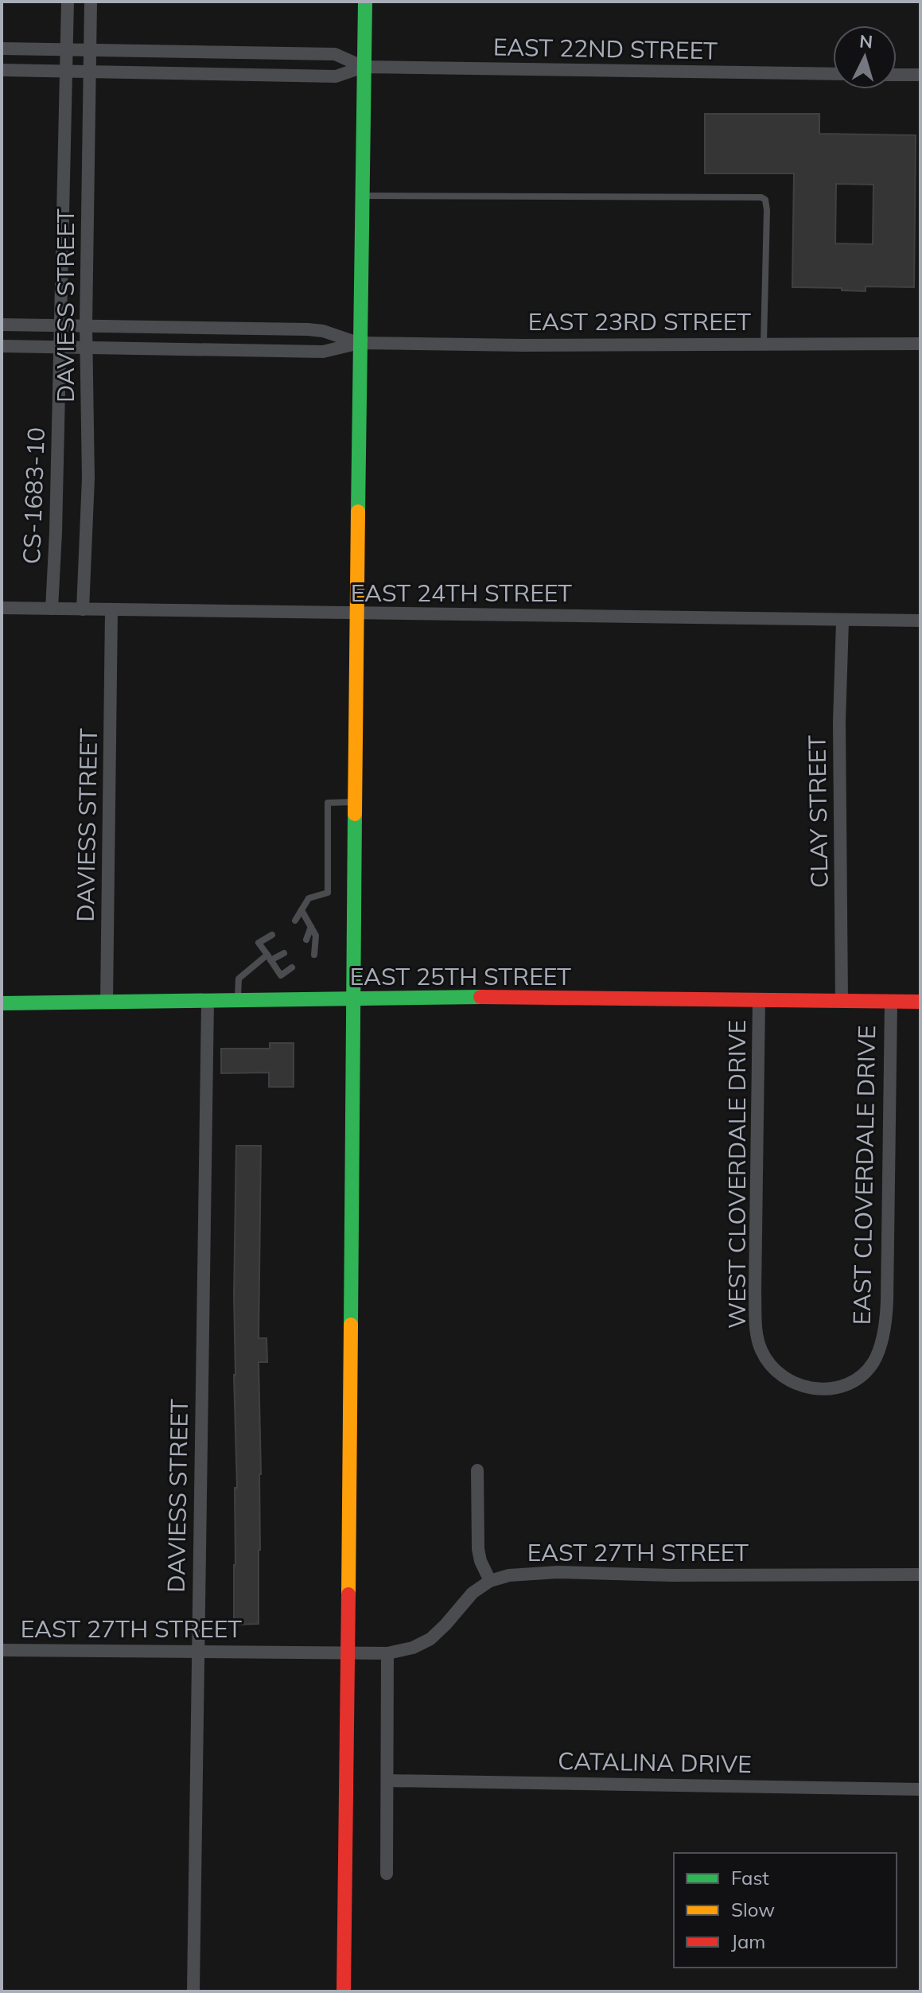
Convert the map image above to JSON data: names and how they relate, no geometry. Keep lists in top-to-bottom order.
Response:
{
  "streets": {
    "street": [
      "EAST 22ND STREET",
      "DAVIESS STREET",
      "EAST 23RD STREET",
      "CS-1683-10",
      "EAST 24TH STREET",
      "CLAY STREET",
      "EAST 25TH STREET",
      "WEST CLOVERDALE DRIVE",
      "EAST CLOVERDALE DRIVE",
      "EAST 27TH STREET",
      "CATALINA DRIVE"
    ]
  },
  "crossings": [
    ["EAST 22ND STREET", "DAVIESS STREET"],
    ["EAST 22ND STREET", "CS-1683-10"],
    ["DAVIESS STREET", "EAST 23RD STREET"],
    ["DAVIESS STREET", "EAST 24TH STREET"],
    ["DAVIESS STREET", "EAST 25TH STREET"],
    ["DAVIESS STREET", "EAST 27TH STREET"],
    ["EAST 23RD STREET", "CS-1683-10"],
    ["CS-1683-10", "EAST 24TH STREET"],
    ["EAST 24TH STREET", "CLAY STREET"],
    ["CLAY STREET", "EAST 25TH STREET"],
    ["EAST 25TH STREET", "WEST CLOVERDALE DRIVE"],
    ["EAST 25TH STREET", "EAST CLOVERDALE DRIVE"],
    ["WEST CLOVERDALE DRIVE", "EAST CLOVERDALE DRIVE"]
  ],
  "legend": ["Fast", "Slow", "Jam"],
  "north": "top"
}
